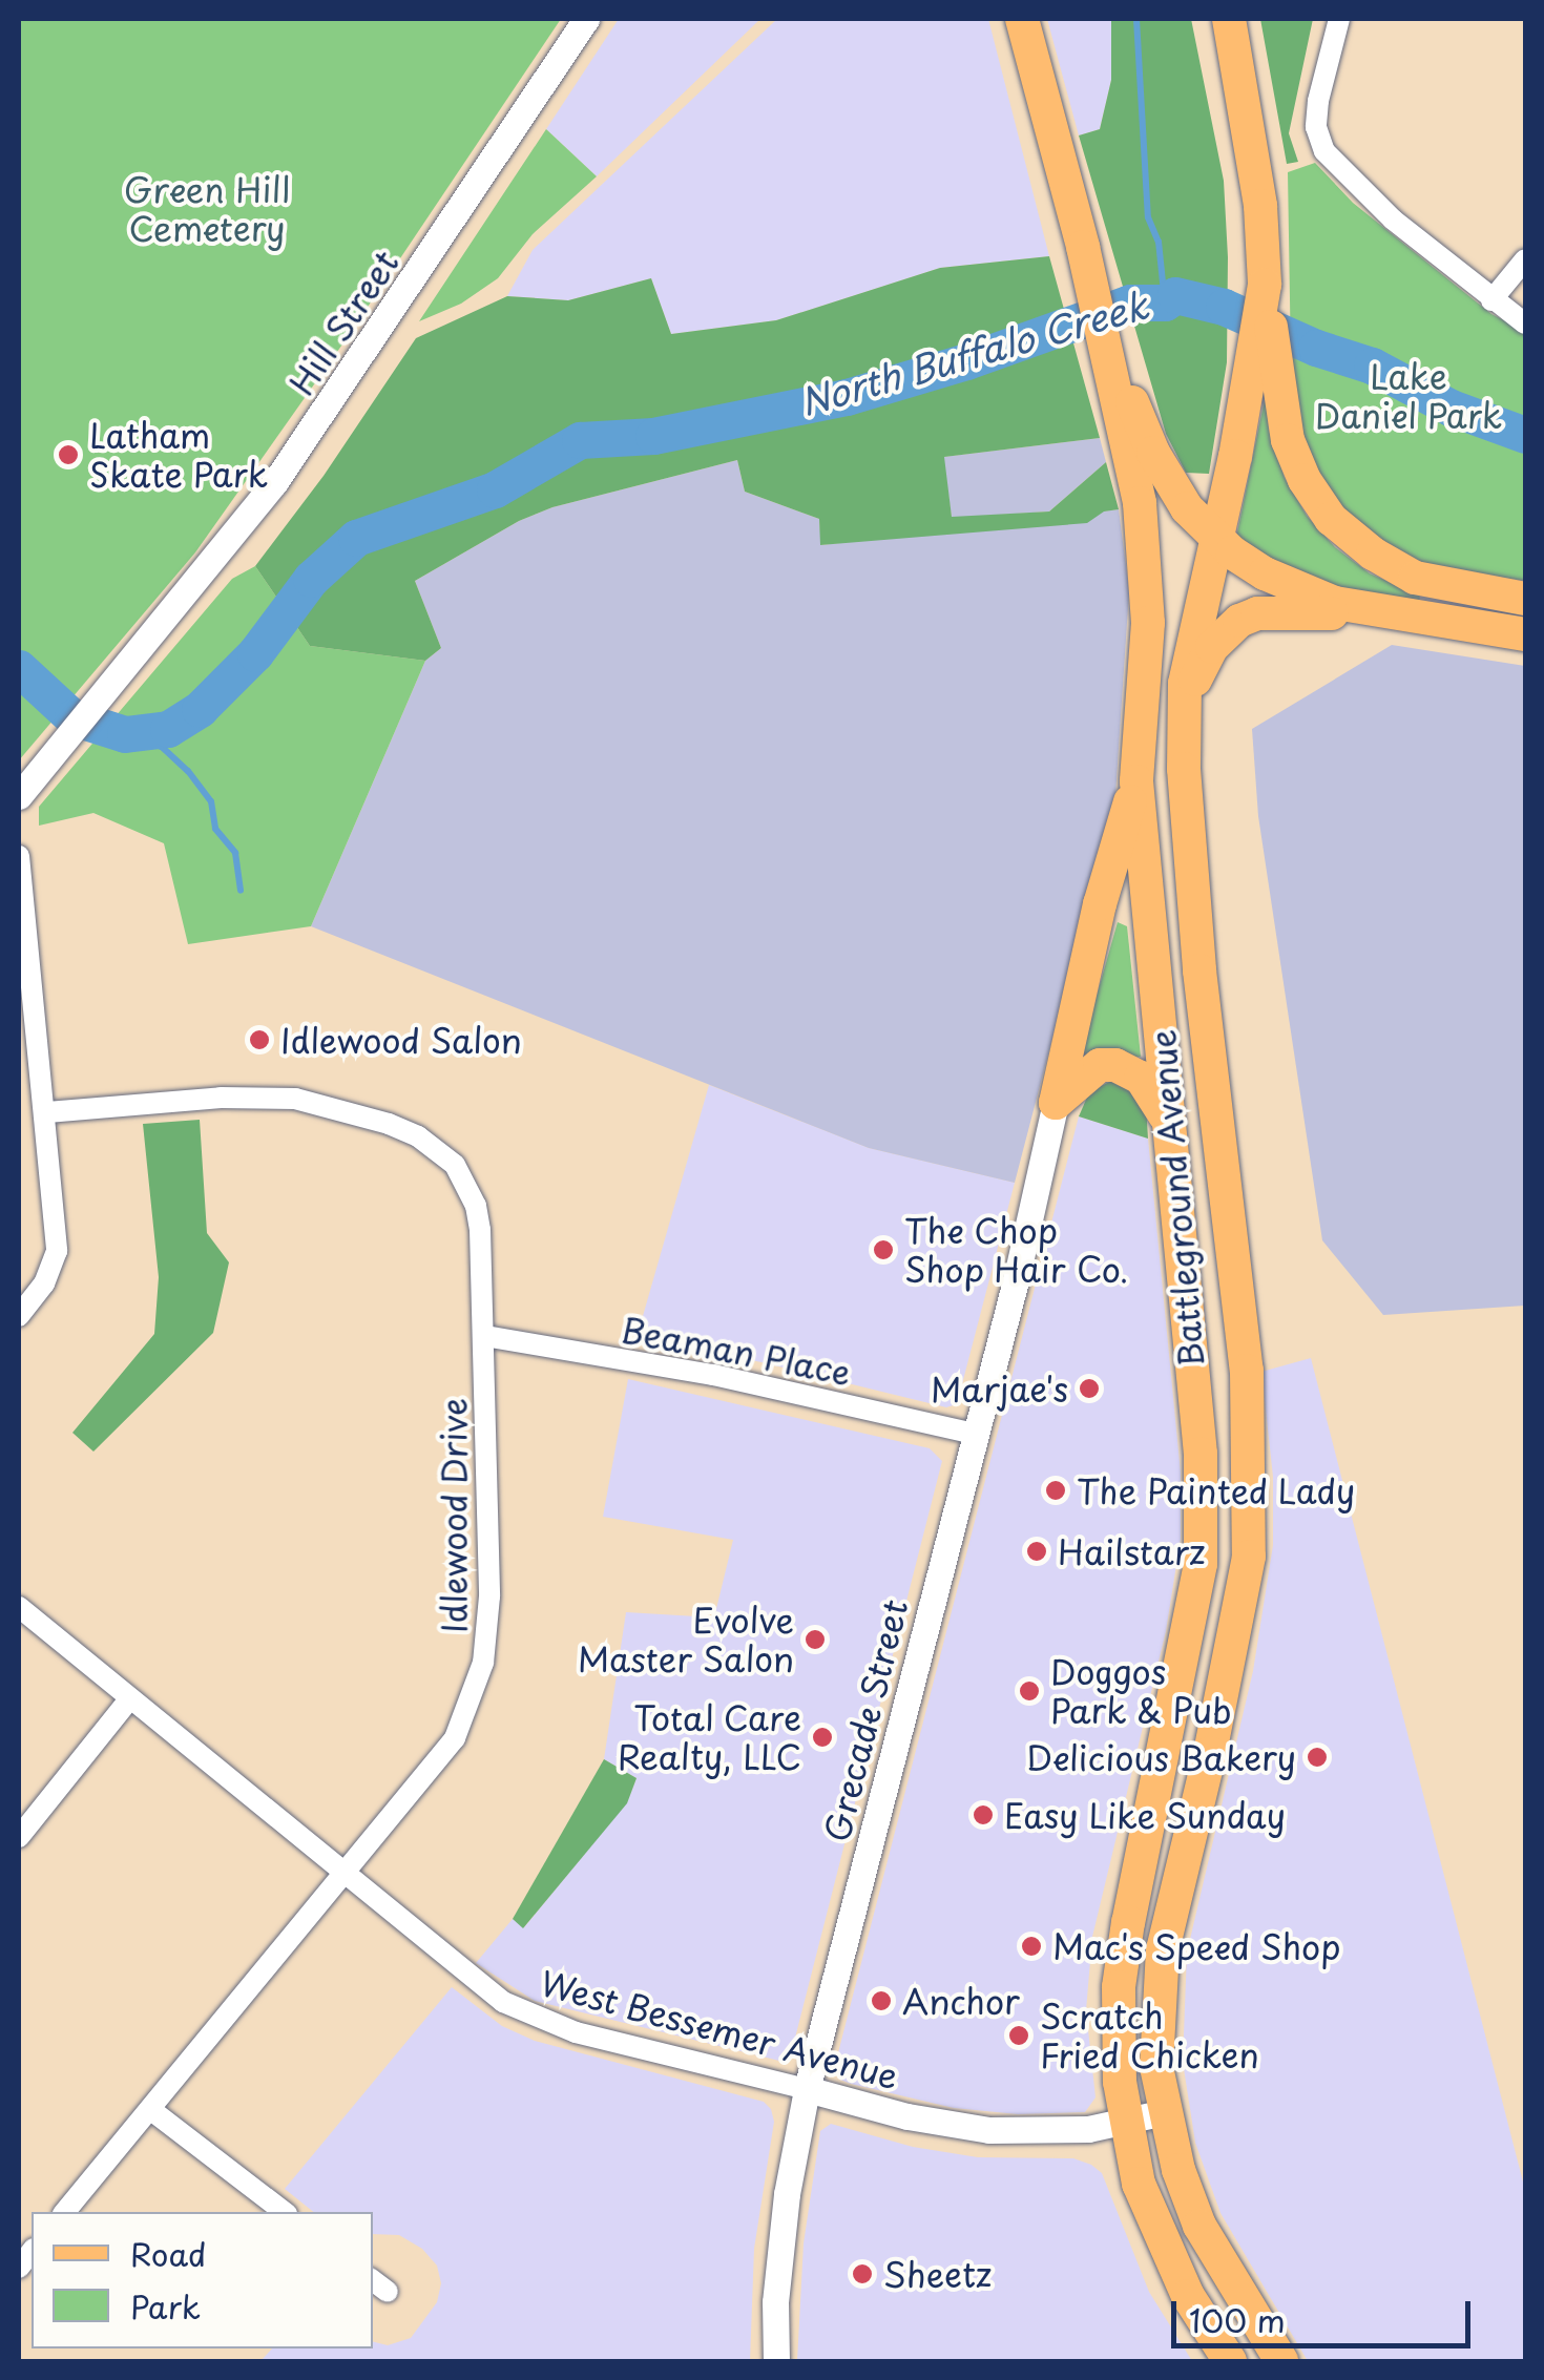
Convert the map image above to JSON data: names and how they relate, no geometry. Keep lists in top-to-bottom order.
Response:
{
  "streets": {
    "main road": ["Battleground Avenue"],
    "street": [
      "Hill Street",
      "Beaman Place",
      "Idlewood Drive",
      "Grecade Street",
      "West Bessemer Avenue"
    ]
  },
  "crossings": [
    ["Battleground Avenue", "West Bessemer Avenue"],
    ["Beaman Place", "Idlewood Drive"],
    ["Beaman Place", "Grecade Street"],
    ["Idlewood Drive", "West Bessemer Avenue"],
    ["Grecade Street", "West Bessemer Avenue"]
  ],
  "water": ["North Buffalo Creek"],
  "parks": ["Green Hill Cemetery", "Lake Daniel Park"],
  "places": [
    "Latham Skate Park",
    "Idlewood Salon",
    "The Chop Shop Hair Co.",
    "Marjae's",
    "The Painted Lady",
    "Hailstarz",
    "Evolve Master Salon",
    "Doggos Park & Pub",
    "Total Care Realty, LLC",
    "Delicious Bakery",
    "Easy Like Sunday",
    "Mac's Speed Shop",
    "Anchor",
    "Scratch Fried Chicken",
    "Sheetz"
  ],
  "legend": ["Road", "Park"],
  "scale_bar": "100 m"
}
